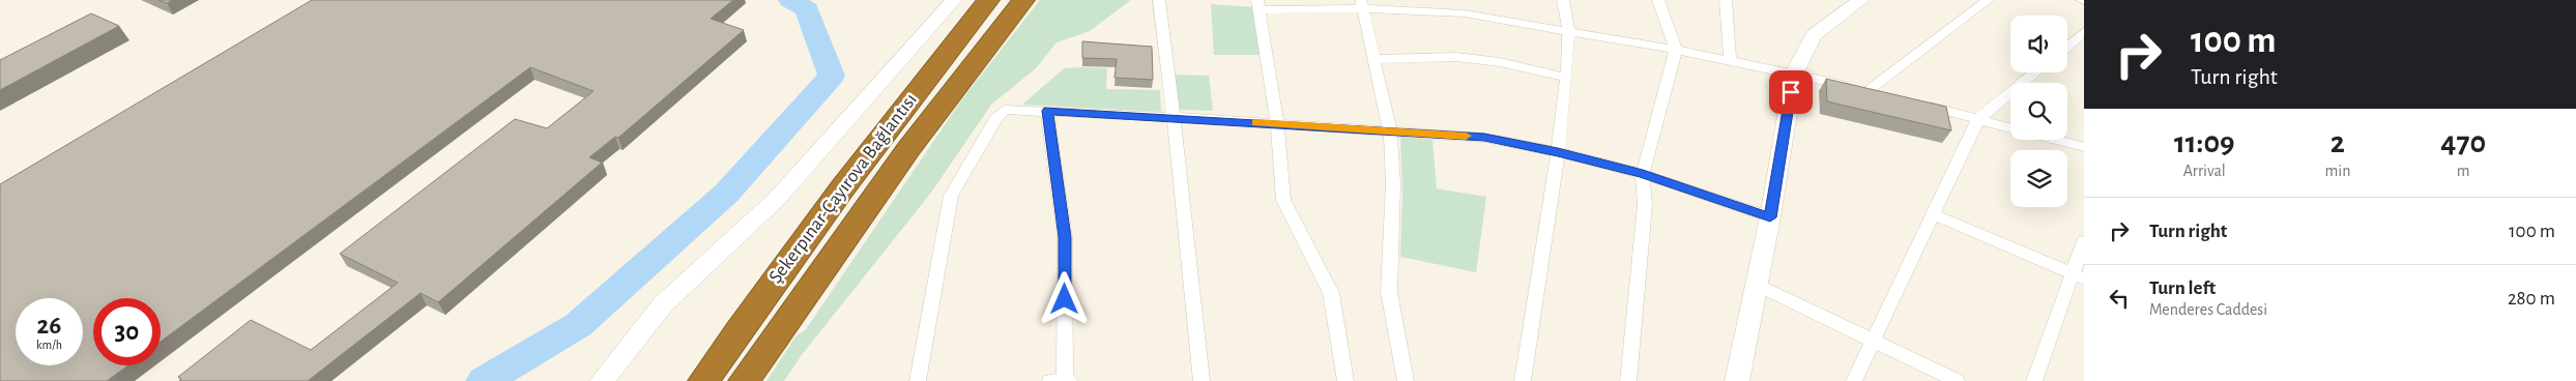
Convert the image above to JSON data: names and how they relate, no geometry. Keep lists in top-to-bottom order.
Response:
{
  "streets": {
    "highway": ["Şekerpınar-Çayırova Bağlantısı"]
  },
  "page": {
    "turn": ["100 m", "Turn right"],
    "eta": [
      "11:09",
      "Arrival",
      "2",
      "min",
      "470",
      "m"
    ],
    "list": [
      {
        "name": "Turn right",
        "value": "100 m"
      },
      {
        "name": "Turn left",
        "note": "Menderes Caddesi",
        "value": "280 m"
      }
    ],
    "speed": "26 km/h",
    "limit": "30"
  }
}
